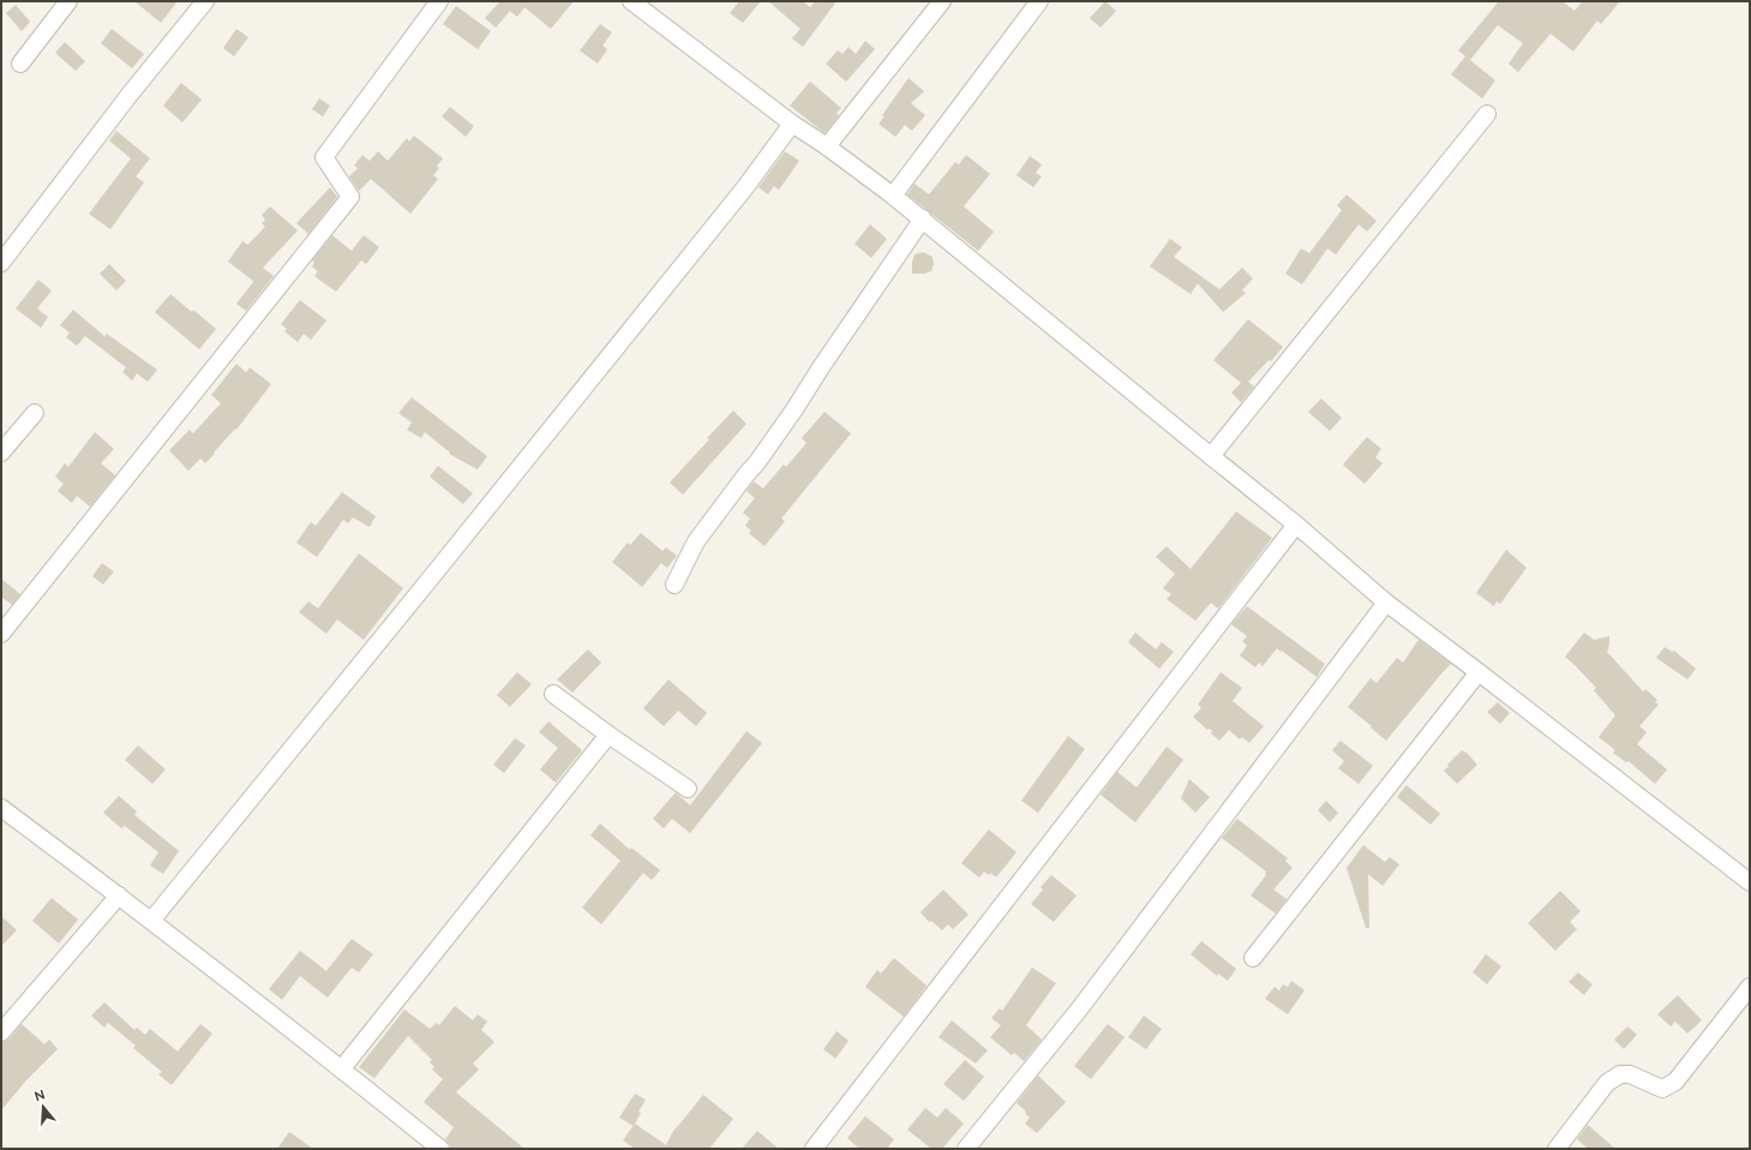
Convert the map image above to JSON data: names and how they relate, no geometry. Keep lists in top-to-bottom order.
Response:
{
  "north": "top"
}
